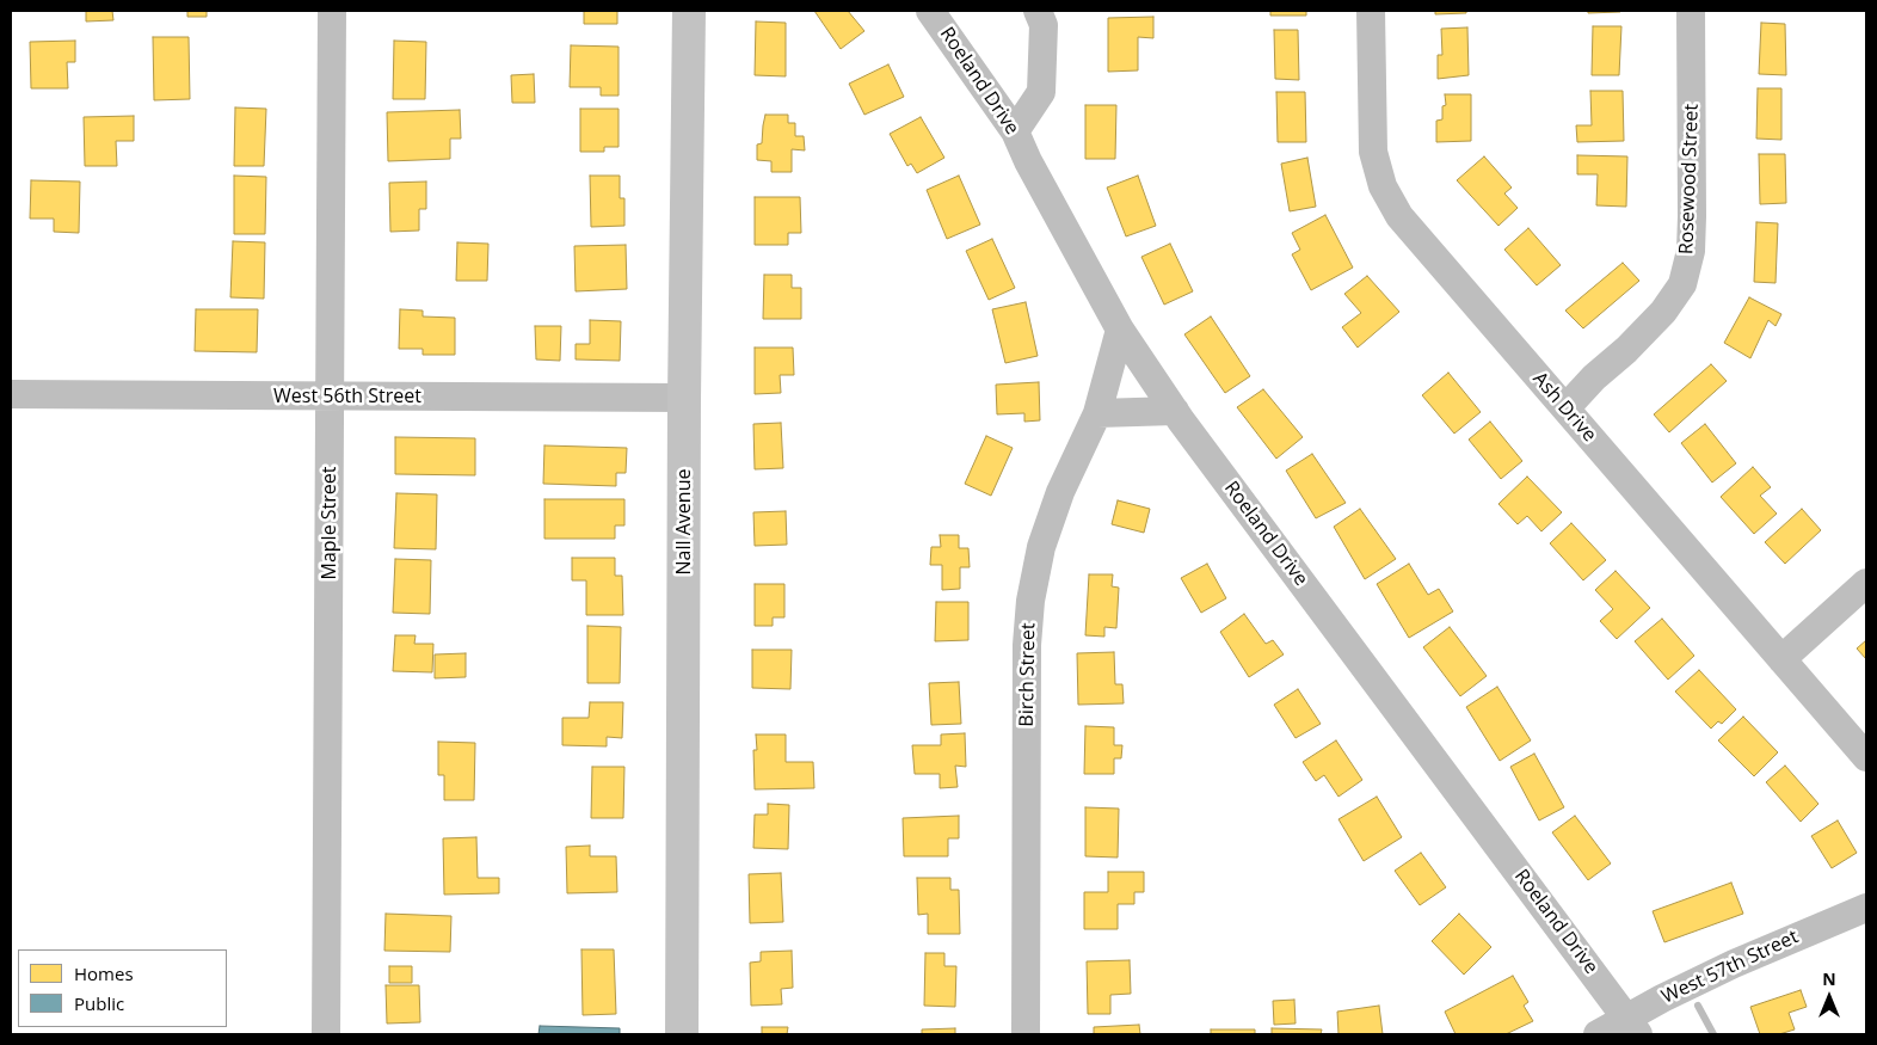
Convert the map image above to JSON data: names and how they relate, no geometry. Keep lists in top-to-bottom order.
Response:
{
  "streets": {
    "street": [
      "Roeland Drive",
      "Rosewood Street",
      "West 56th Street",
      "Ash Drive",
      "Nall Avenue",
      "Maple Street",
      "Birch Street",
      "West 57th Street"
    ]
  },
  "crossings": [
    ["Roeland Drive", "Birch Street"],
    ["Roeland Drive", "West 57th Street"],
    ["Rosewood Street", "Ash Drive"],
    ["West 56th Street", "Nall Avenue"],
    ["West 56th Street", "Maple Street"]
  ],
  "legend": ["Homes", "Public"],
  "north": "top"
}
